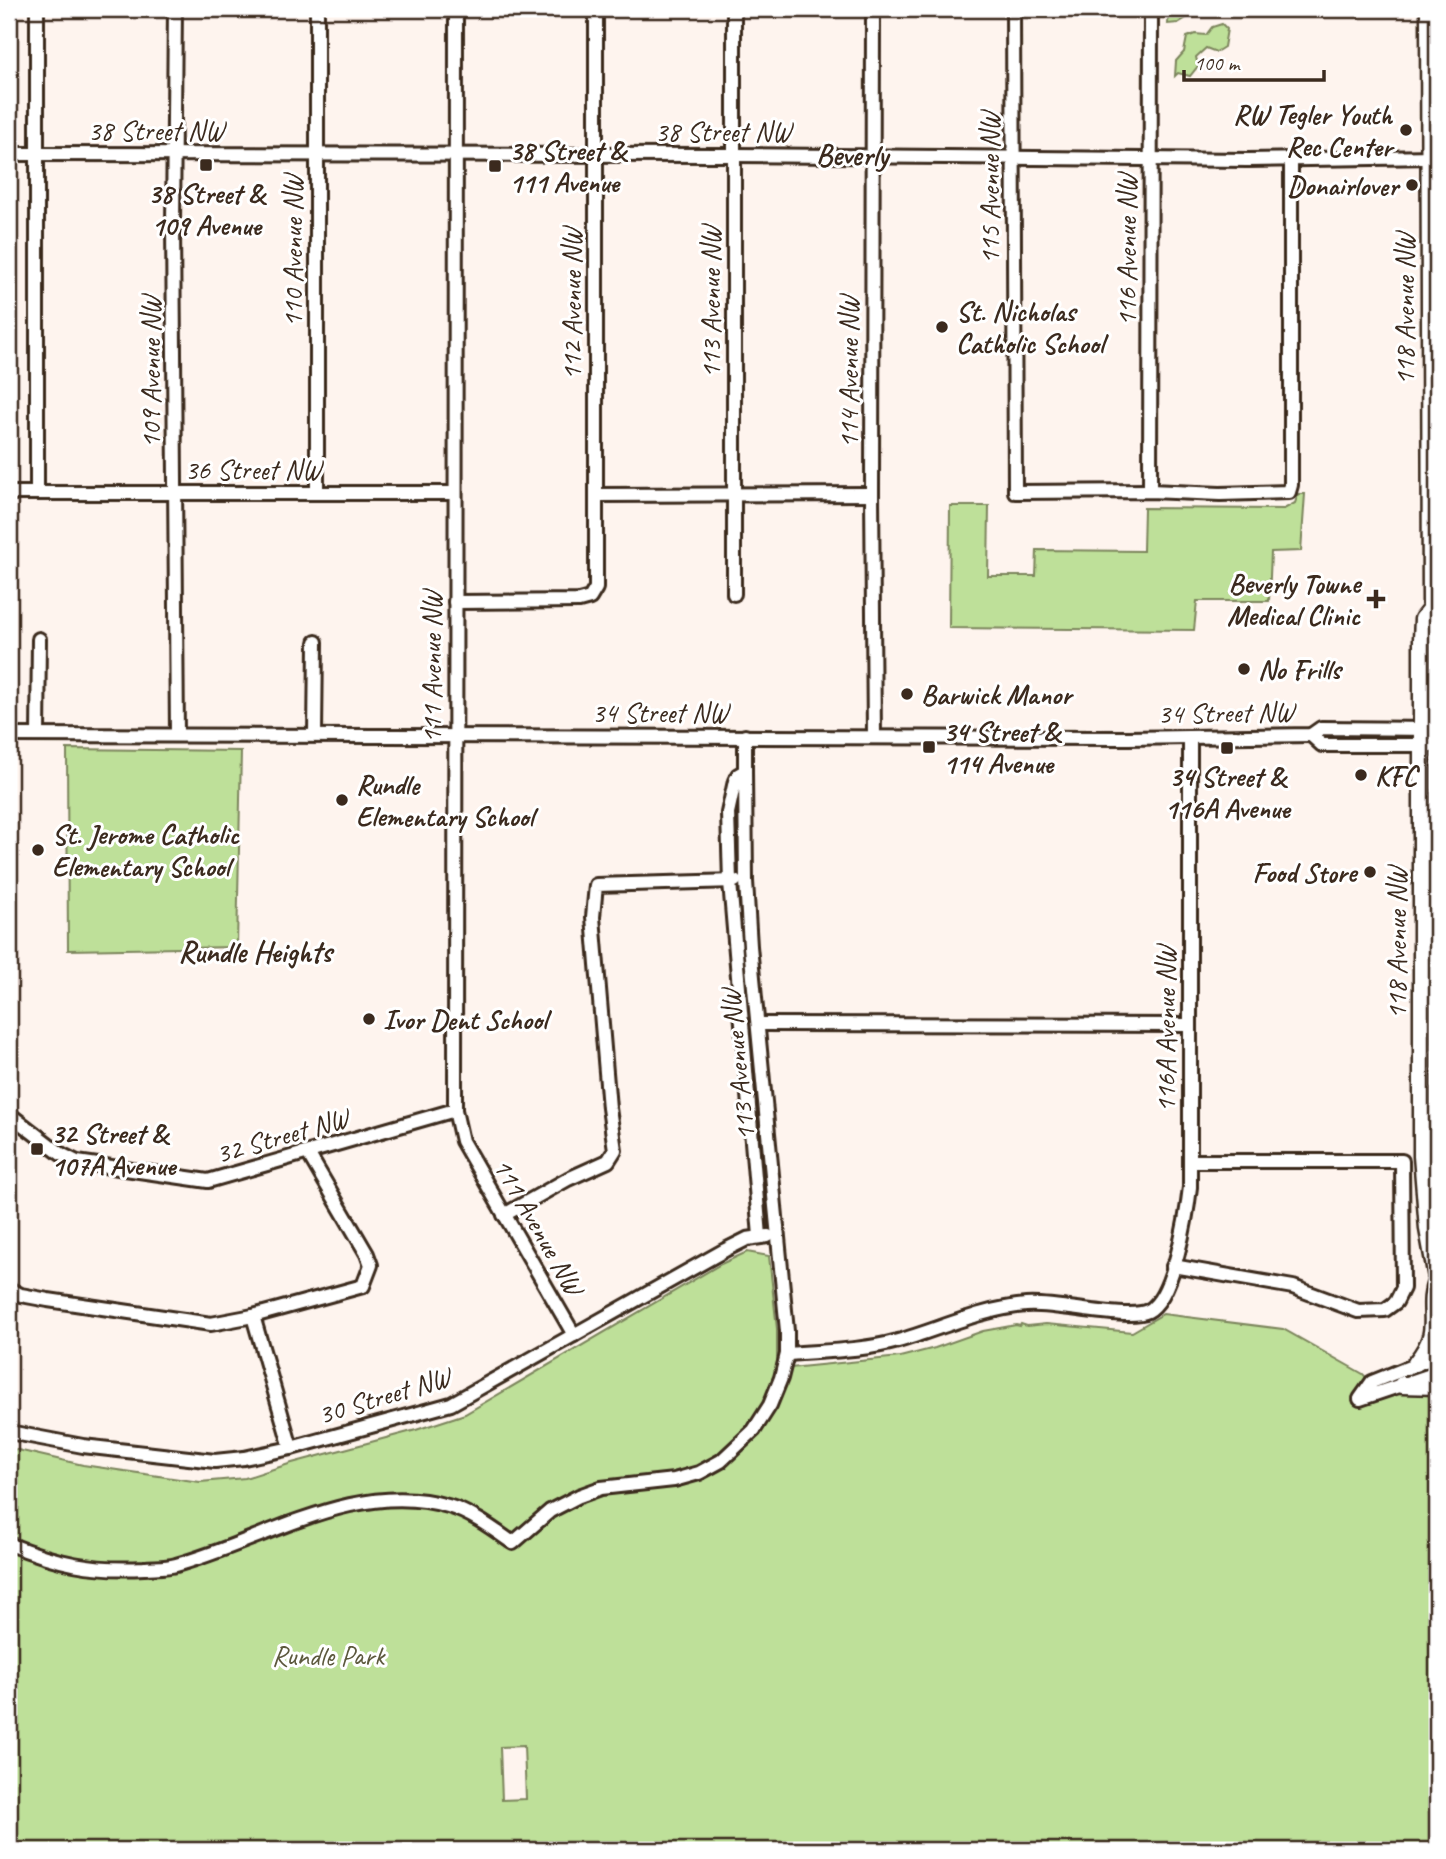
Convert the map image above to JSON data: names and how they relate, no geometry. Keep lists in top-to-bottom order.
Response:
{
  "streets": {
    "main road": ["118 Avenue NW"],
    "street": [
      "38 Street NW",
      "115 Avenue NW",
      "116 Avenue NW",
      "110 Avenue NW",
      "113 Avenue NW",
      "112 Avenue NW",
      "109 Avenue NW",
      "114 Avenue NW",
      "36 Street NW",
      "111 Avenue NW",
      "34 Street NW",
      "116A Avenue NW",
      "32 Street NW",
      "30 Street NW"
    ]
  },
  "crossings": [
    ["38 Street NW", "115 Avenue NW"],
    ["38 Street NW", "116 Avenue NW"],
    ["38 Street NW", "110 Avenue NW"],
    ["38 Street NW", "113 Avenue NW"],
    ["38 Street NW", "112 Avenue NW"],
    ["38 Street NW", "118 Avenue NW"],
    ["38 Street NW", "109 Avenue NW"],
    ["38 Street NW", "114 Avenue NW"],
    ["38 Street NW", "111 Avenue NW"],
    ["115 Avenue NW", "116 Avenue NW"],
    ["110 Avenue NW", "36 Street NW"],
    ["113 Avenue NW", "34 Street NW"],
    ["113 Avenue NW", "116A Avenue NW"],
    ["113 Avenue NW", "30 Street NW"],
    ["112 Avenue NW", "111 Avenue NW"],
    ["118 Avenue NW", "34 Street NW"],
    ["109 Avenue NW", "36 Street NW"],
    ["109 Avenue NW", "34 Street NW"],
    ["114 Avenue NW", "34 Street NW"],
    ["36 Street NW", "111 Avenue NW"],
    ["111 Avenue NW", "34 Street NW"],
    ["111 Avenue NW", "32 Street NW"],
    ["111 Avenue NW", "30 Street NW"],
    ["34 Street NW", "116A Avenue NW"]
  ],
  "districts": ["Beverly", "Rundle Heights"],
  "parks": ["Rundle Park"],
  "places": {
    "other": [
      "RW Tegler Youth Rec Center",
      "Donairlover",
      "St. Nicholas Catholic School",
      "No Frills",
      "Barwick Manor",
      "KFC",
      "Rundle Elementary School",
      "St. Jerome Catholic Elementary School",
      "Food Store",
      "Ivor Dent School"
    ],
    "transit": [
      "38 Street & 109 Avenue",
      "38 Street & 111 Avenue",
      "34 Street & 114 Avenue",
      "34 Street & 116A Avenue",
      "32 Street & 107A Avenue"
    ],
    "health": ["Beverly Towne Medical Clinic"]
  },
  "scale_bar": "100 m"
}
